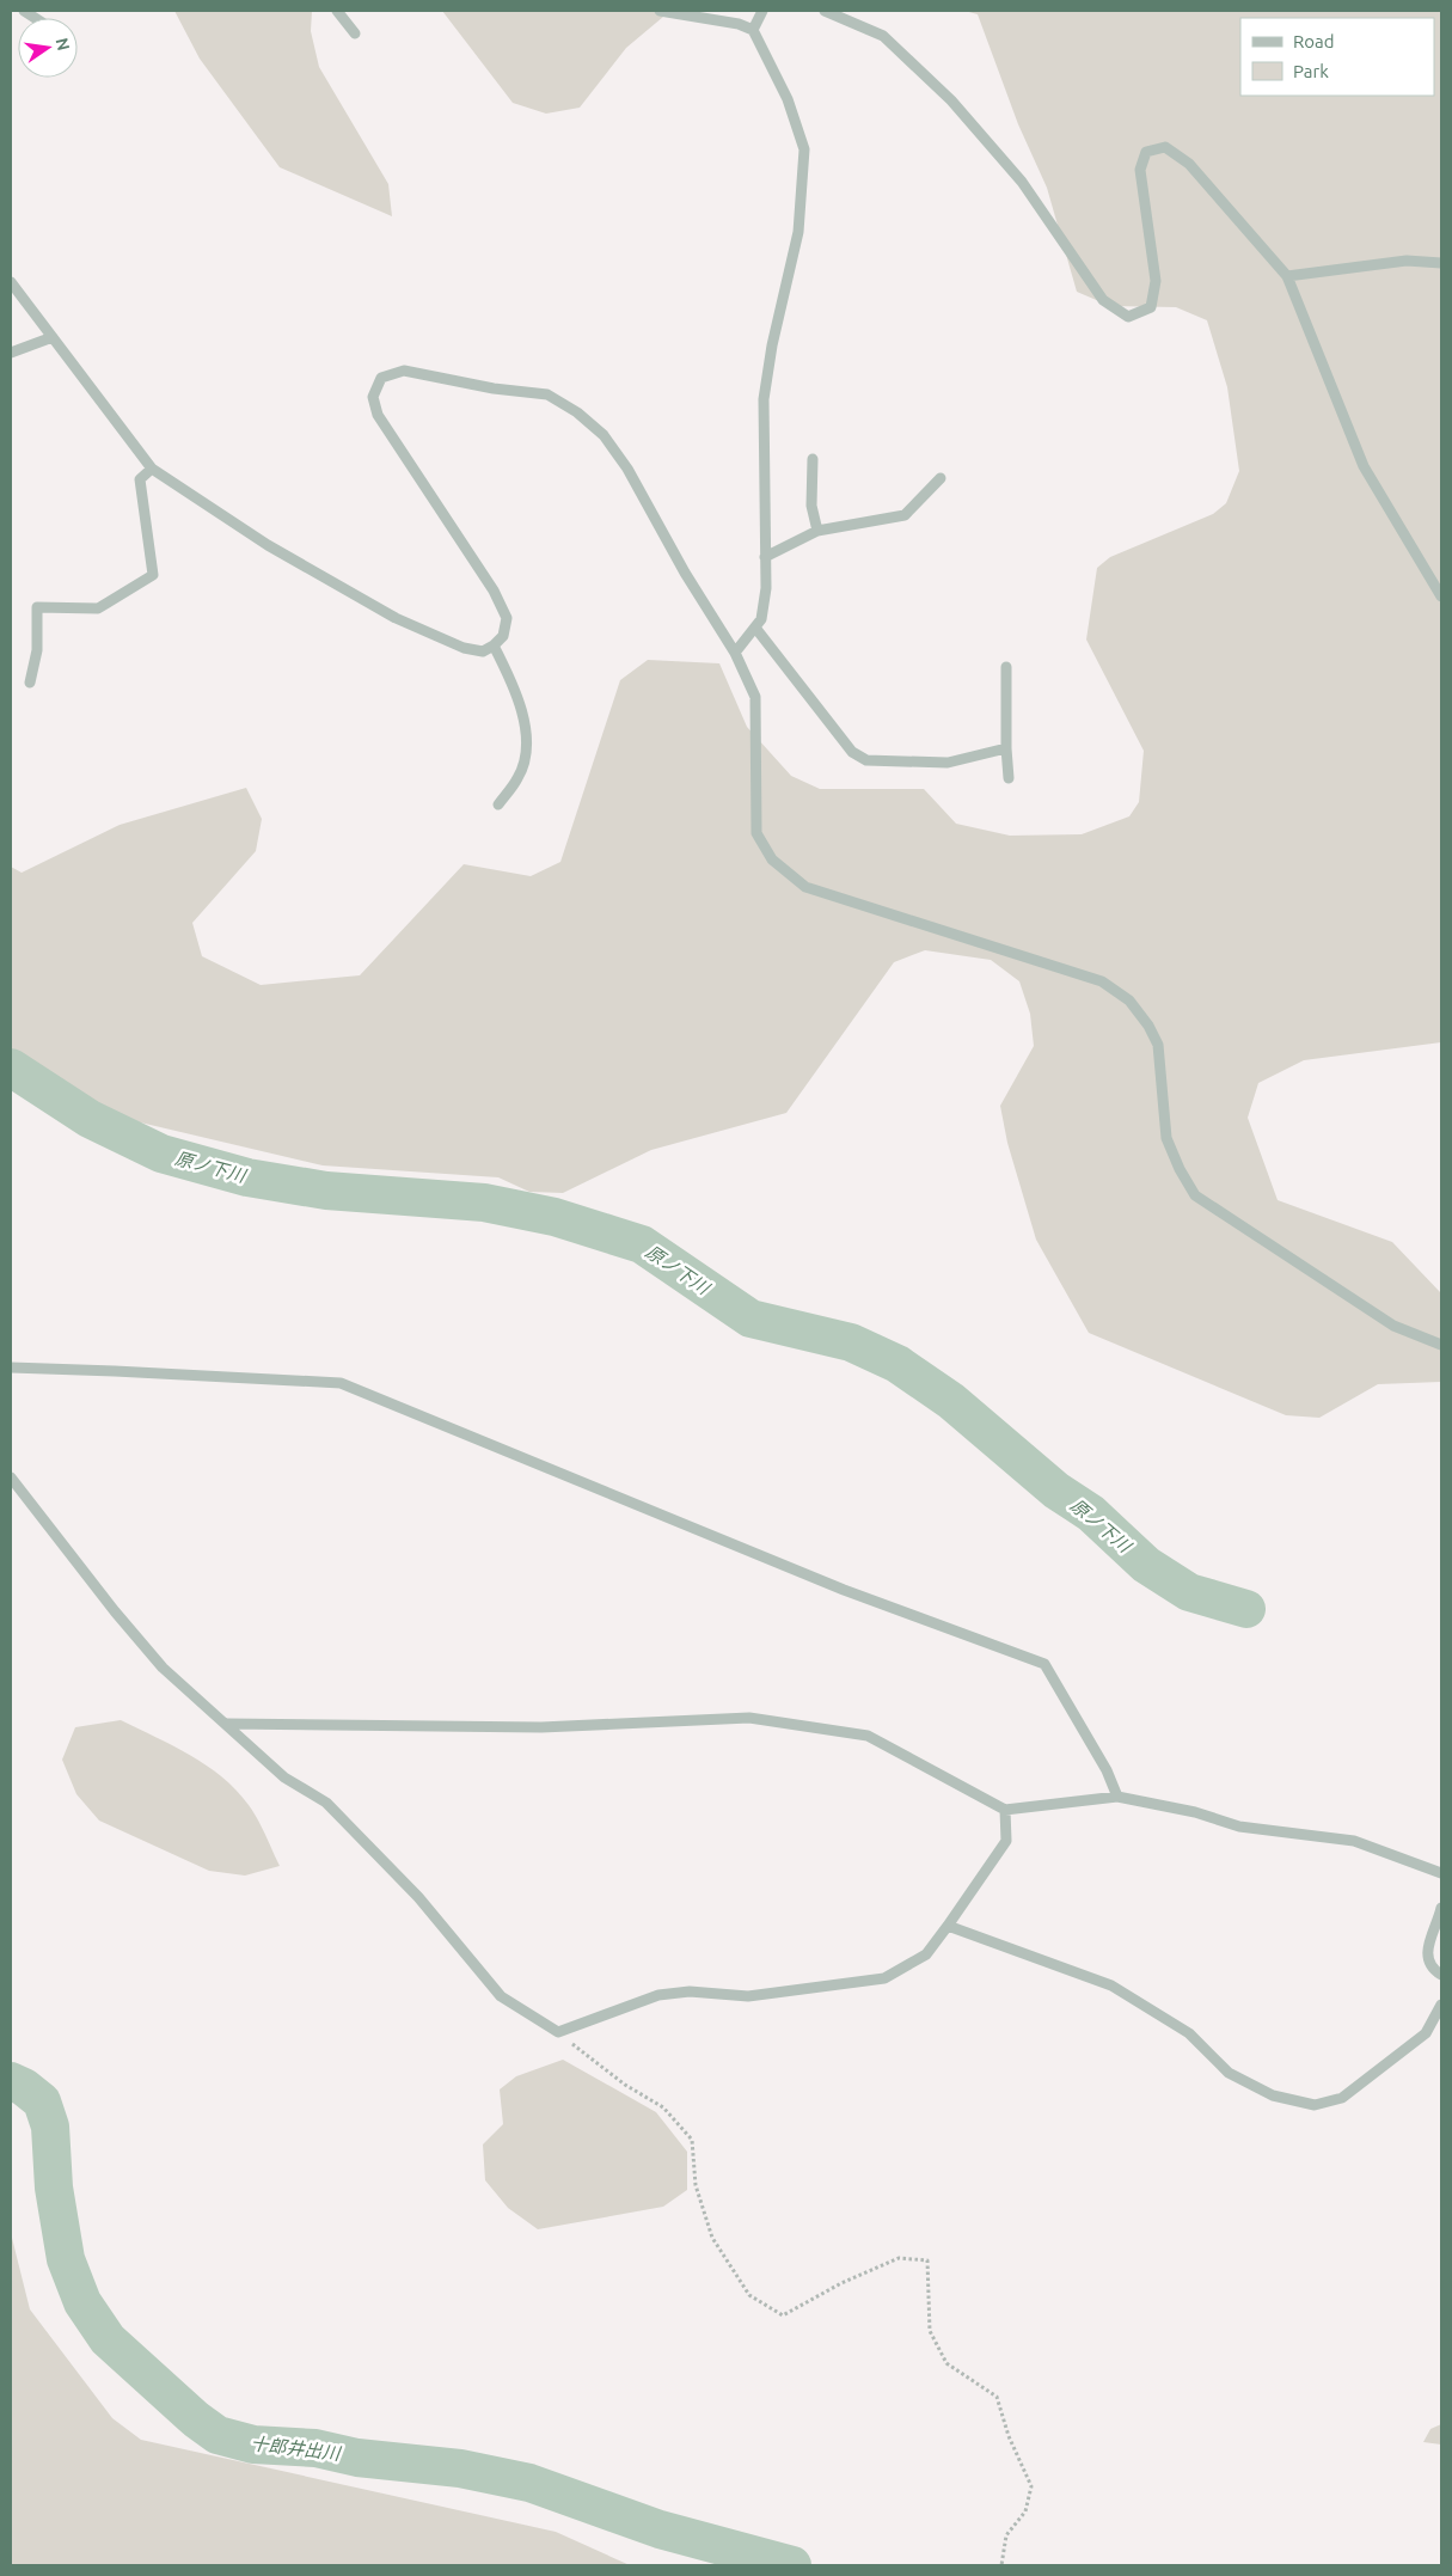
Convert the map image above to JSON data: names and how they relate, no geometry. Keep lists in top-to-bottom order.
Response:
{
  "water": ["原ノ下川", "十郎井出川"],
  "legend": ["Road", "Park"],
  "north": "right"
}
